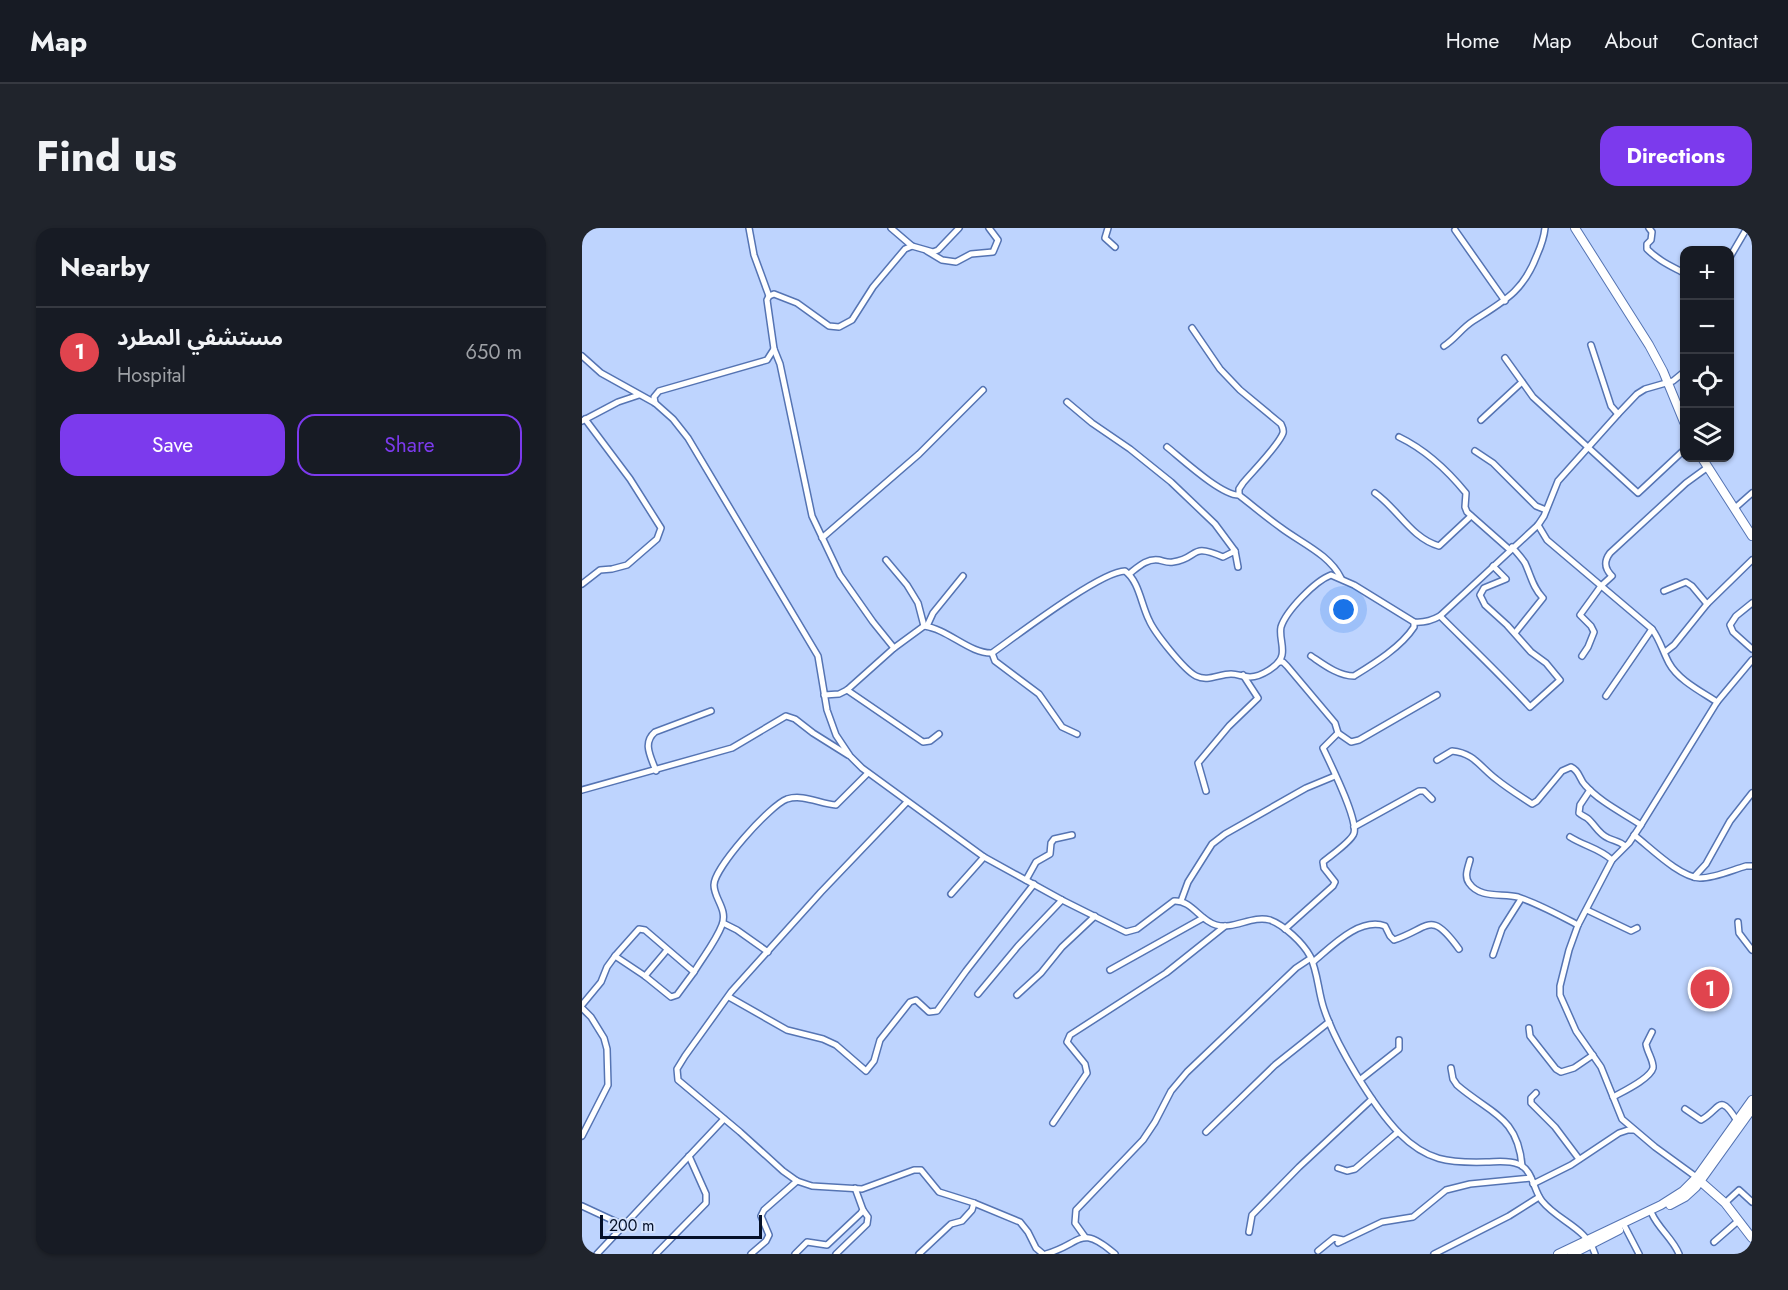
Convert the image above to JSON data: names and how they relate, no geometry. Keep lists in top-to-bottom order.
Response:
{
  "scale_bar": "200 m",
  "page": {
    "header": "Map",
    "nav": [
      "Home",
      "Map",
      "About",
      "Contact"
    ],
    "title": "Find us",
    "buttons": [
      "Directions",
      ["Save", "Share"]
    ],
    "heading": "Nearby",
    "map_buttons": ["+", "−"],
    "list": [
      {
        "mark": "1",
        "name": "مستشفي المطرد",
        "note": "Hospital",
        "value": "650 m"
      }
    ],
    "pins": "1",
    "scale": "200 m"
  }
}
